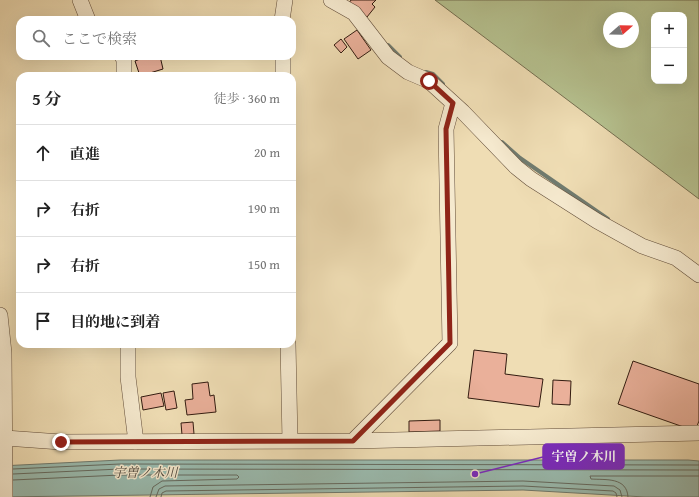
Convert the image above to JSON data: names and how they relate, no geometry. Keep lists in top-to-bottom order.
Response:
{
  "water": ["宇曽ノ木川"],
  "places": ["宇曽ノ木川"],
  "north": "right",
  "page": {
    "map_buttons": ["+", "−"],
    "search": "ここで検索",
    "heading": ["5 分", "徒歩 · 360 m"],
    "list": [
      ["直進", "20 m"],
      ["右折", "190 m"],
      ["右折", "150 m"],
      "目的地に到着"
    ]
  }
}
